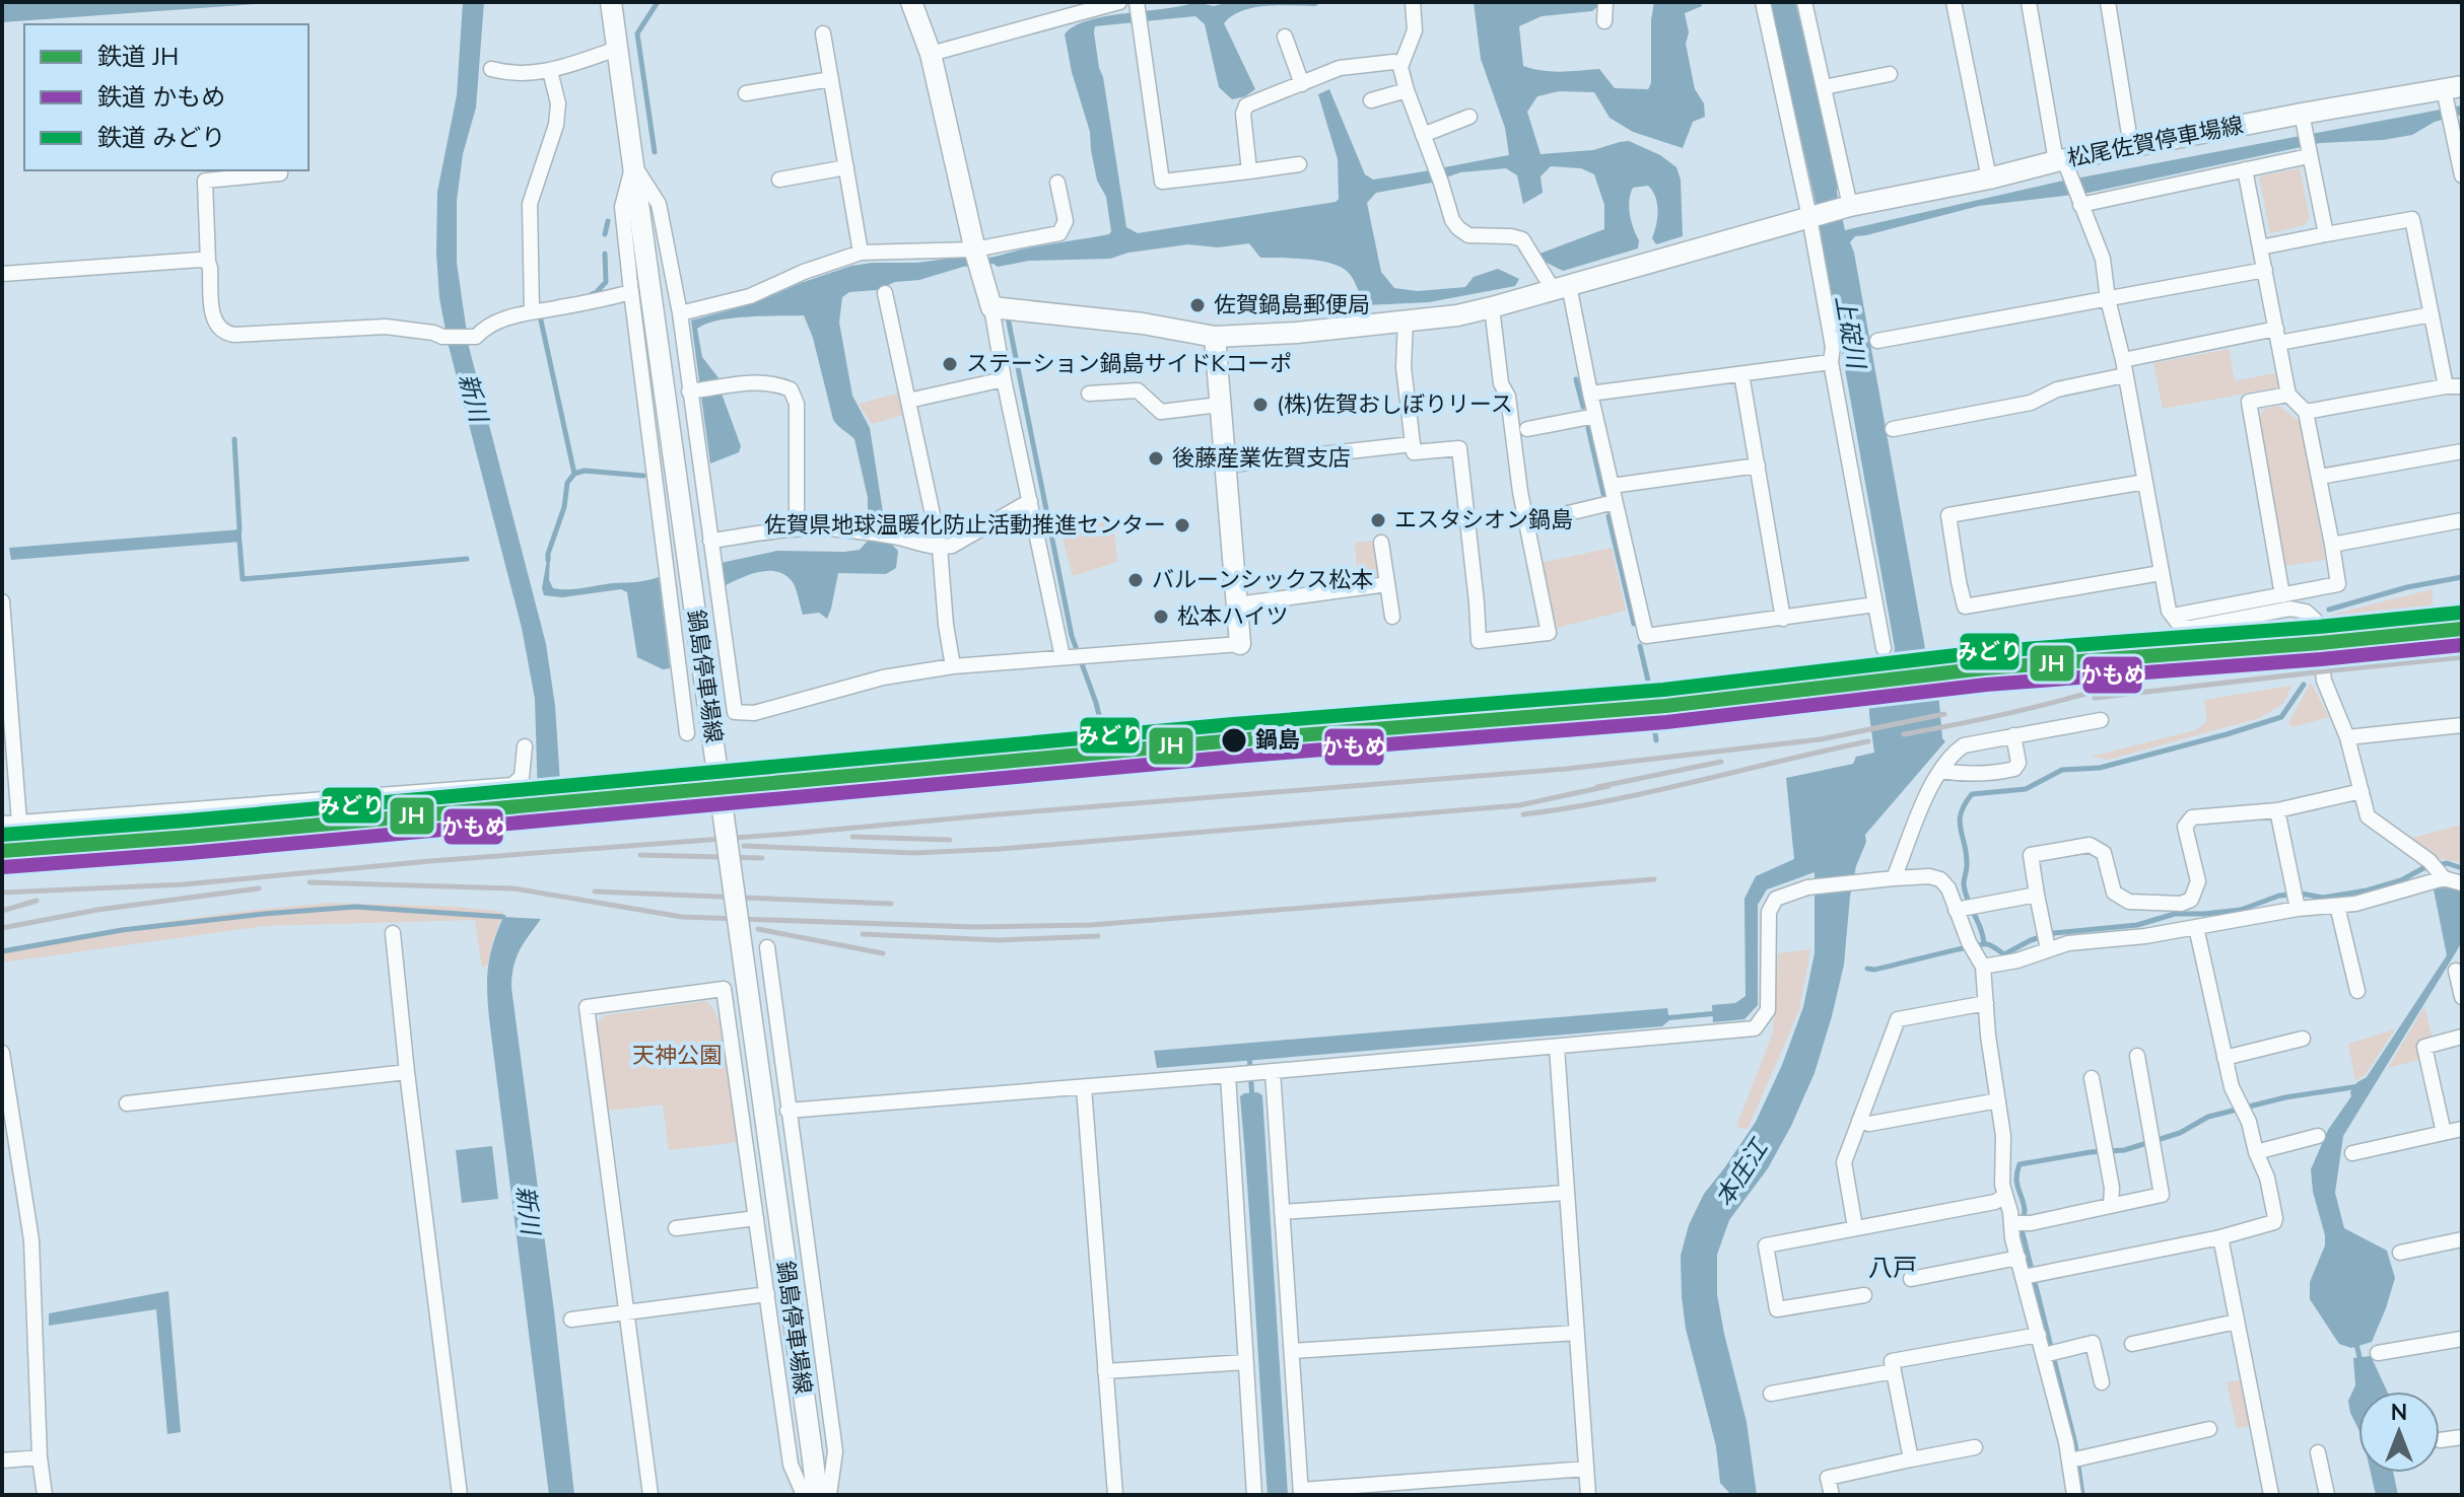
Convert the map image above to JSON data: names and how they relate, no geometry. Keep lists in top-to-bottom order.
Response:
{
  "streets": {
    "main road": ["松尾佐賀停車場線", "鍋島停車場線"]
  },
  "districts": ["八戸"],
  "water": ["上碇川", "新川", "本庄江"],
  "parks": ["天神公園"],
  "places": [
    "佐賀鍋島郵便局",
    "ステーション鍋島サイドKコーポ",
    "(株)佐賀おしぼりリース",
    "後藤産業佐賀支店",
    "エスタシオン鍋島",
    "佐賀県地球温暖化防止活動推進センター",
    "バルーンシックス松本",
    "松本ハイツ",
    "鍋島"
  ],
  "lines": ["rail line みどり", "rail line JH", "rail line かもめ"],
  "legend": ["鉄道 JH", "鉄道 かもめ", "鉄道 みどり"],
  "north": "top"
}
